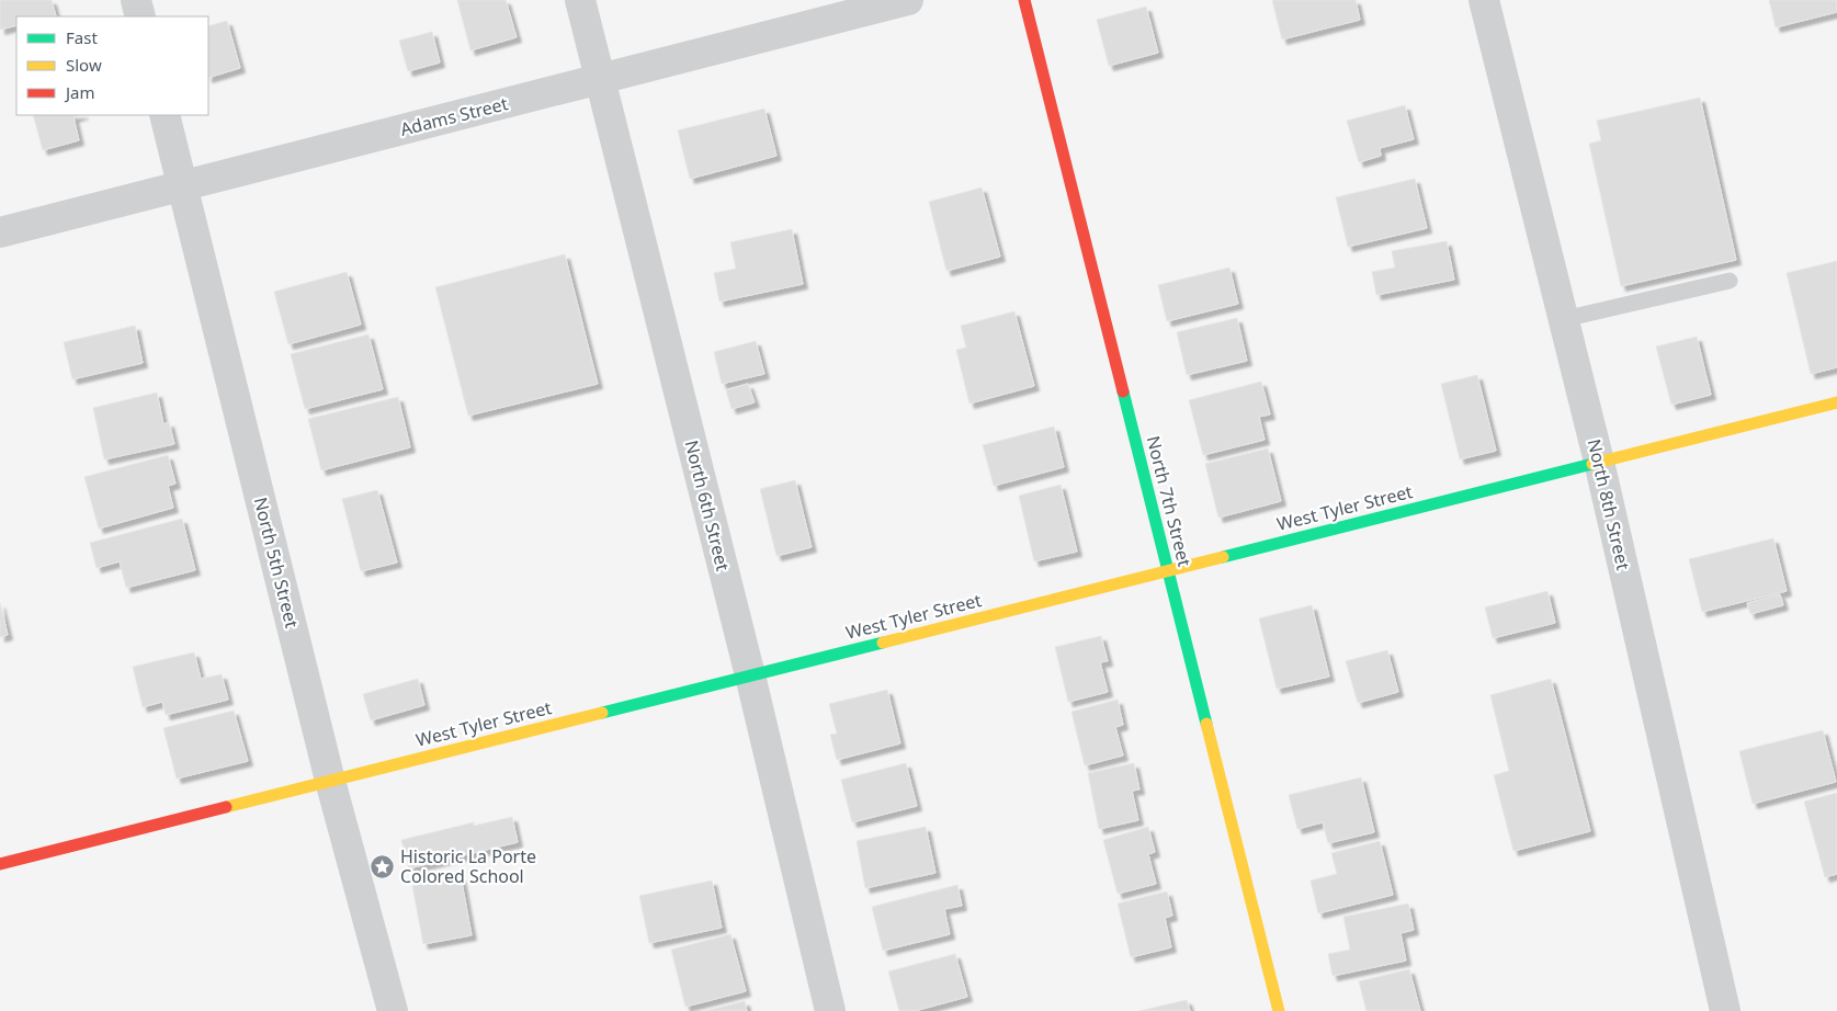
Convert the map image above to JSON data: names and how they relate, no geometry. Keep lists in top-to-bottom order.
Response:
{
  "streets": {
    "street": [
      "Adams Street",
      "North 7th Street",
      "North 8th Street",
      "North 6th Street",
      "West Tyler Street",
      "North 5th Street"
    ]
  },
  "crossings": [
    ["Adams Street", "North 6th Street"],
    ["Adams Street", "North 5th Street"],
    ["North 7th Street", "West Tyler Street"],
    ["North 8th Street", "West Tyler Street"],
    ["North 6th Street", "West Tyler Street"],
    ["West Tyler Street", "North 5th Street"]
  ],
  "places": {
    "place": ["Historic La Porte Colored School"]
  },
  "legend": ["Fast", "Slow", "Jam"]
}
